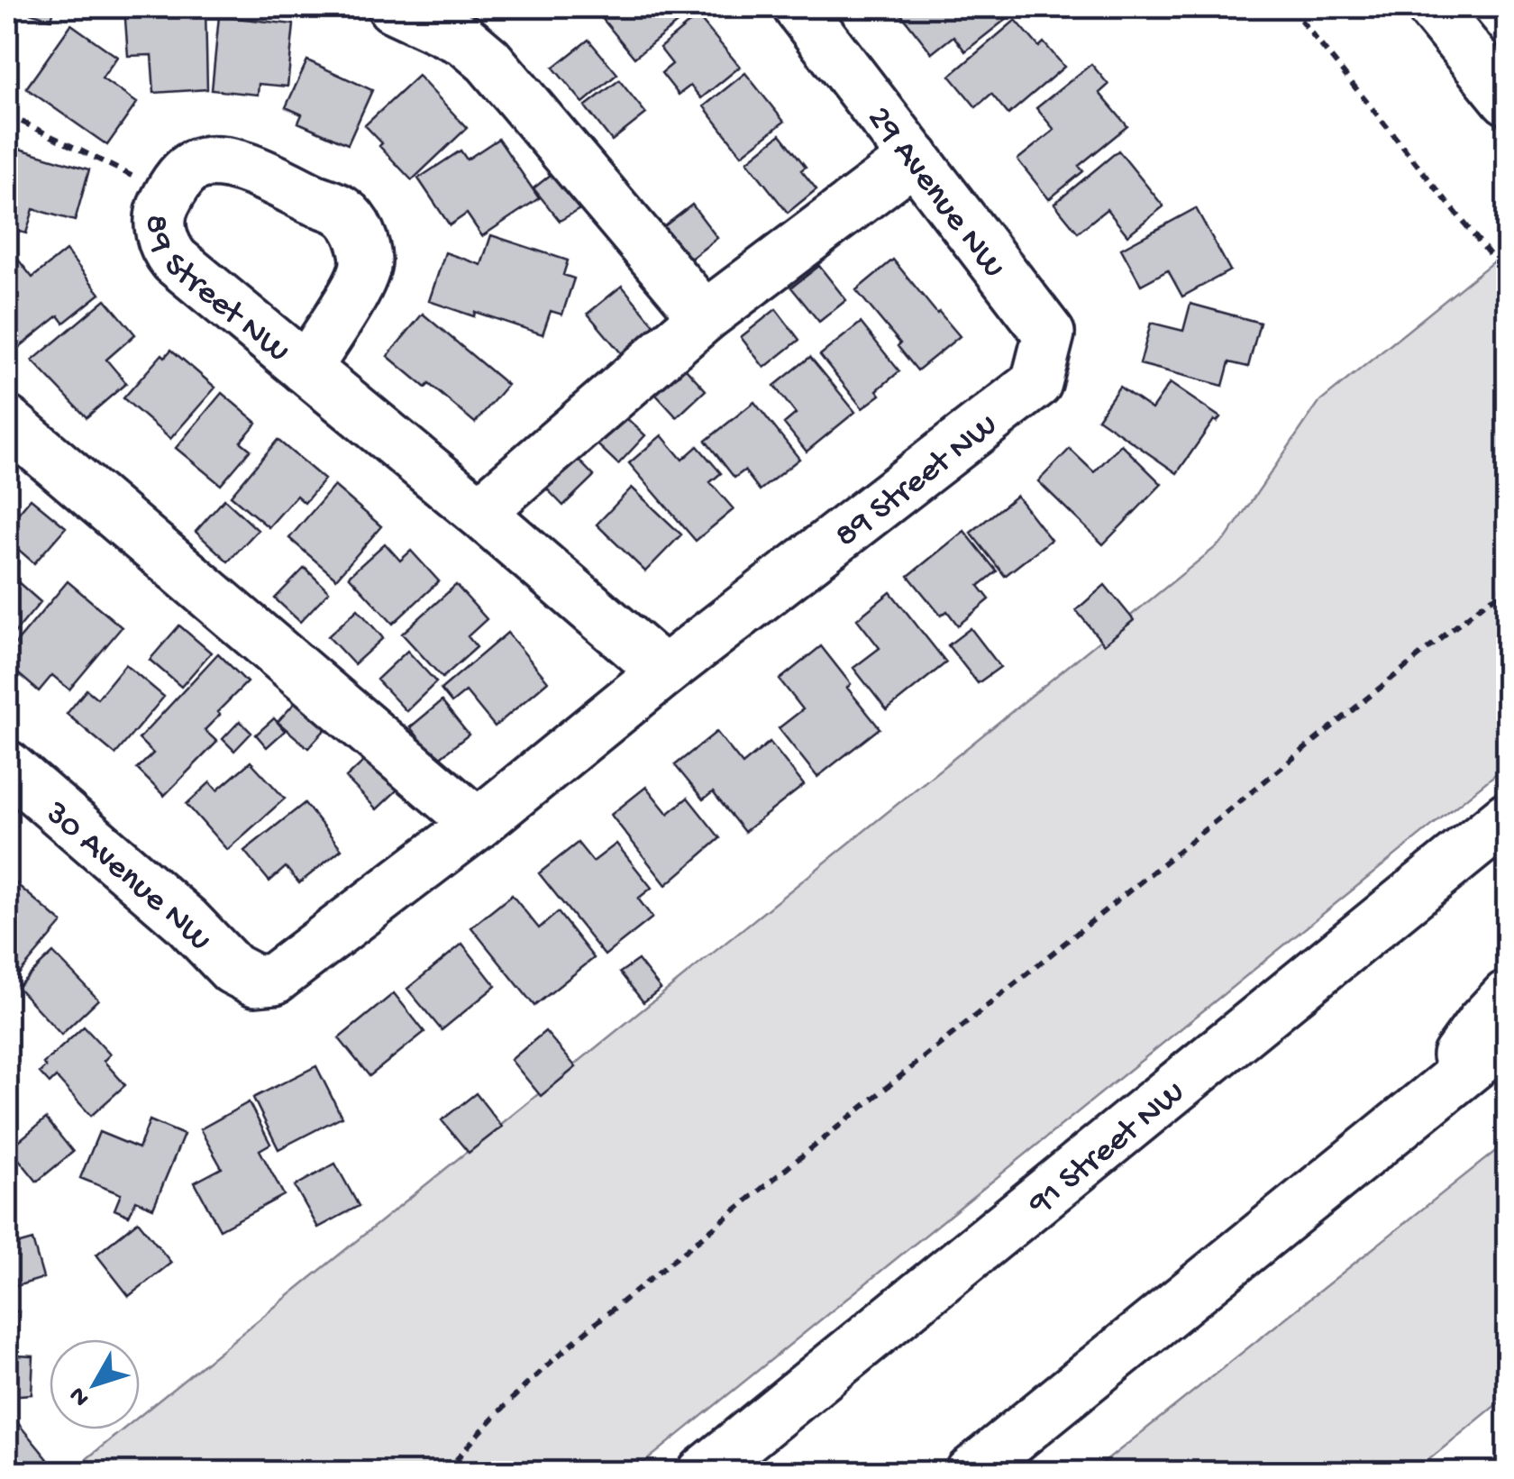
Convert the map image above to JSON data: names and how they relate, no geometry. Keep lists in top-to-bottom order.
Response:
{
  "streets": {
    "street": [
      "29 Avenue NW",
      "89 Street NW",
      "30 Avenue NW",
      "91 Street NW"
    ]
  },
  "crossings": [
    ["29 Avenue NW", "89 Street NW"],
    ["89 Street NW", "30 Avenue NW"]
  ],
  "north": "bottom left"
}
